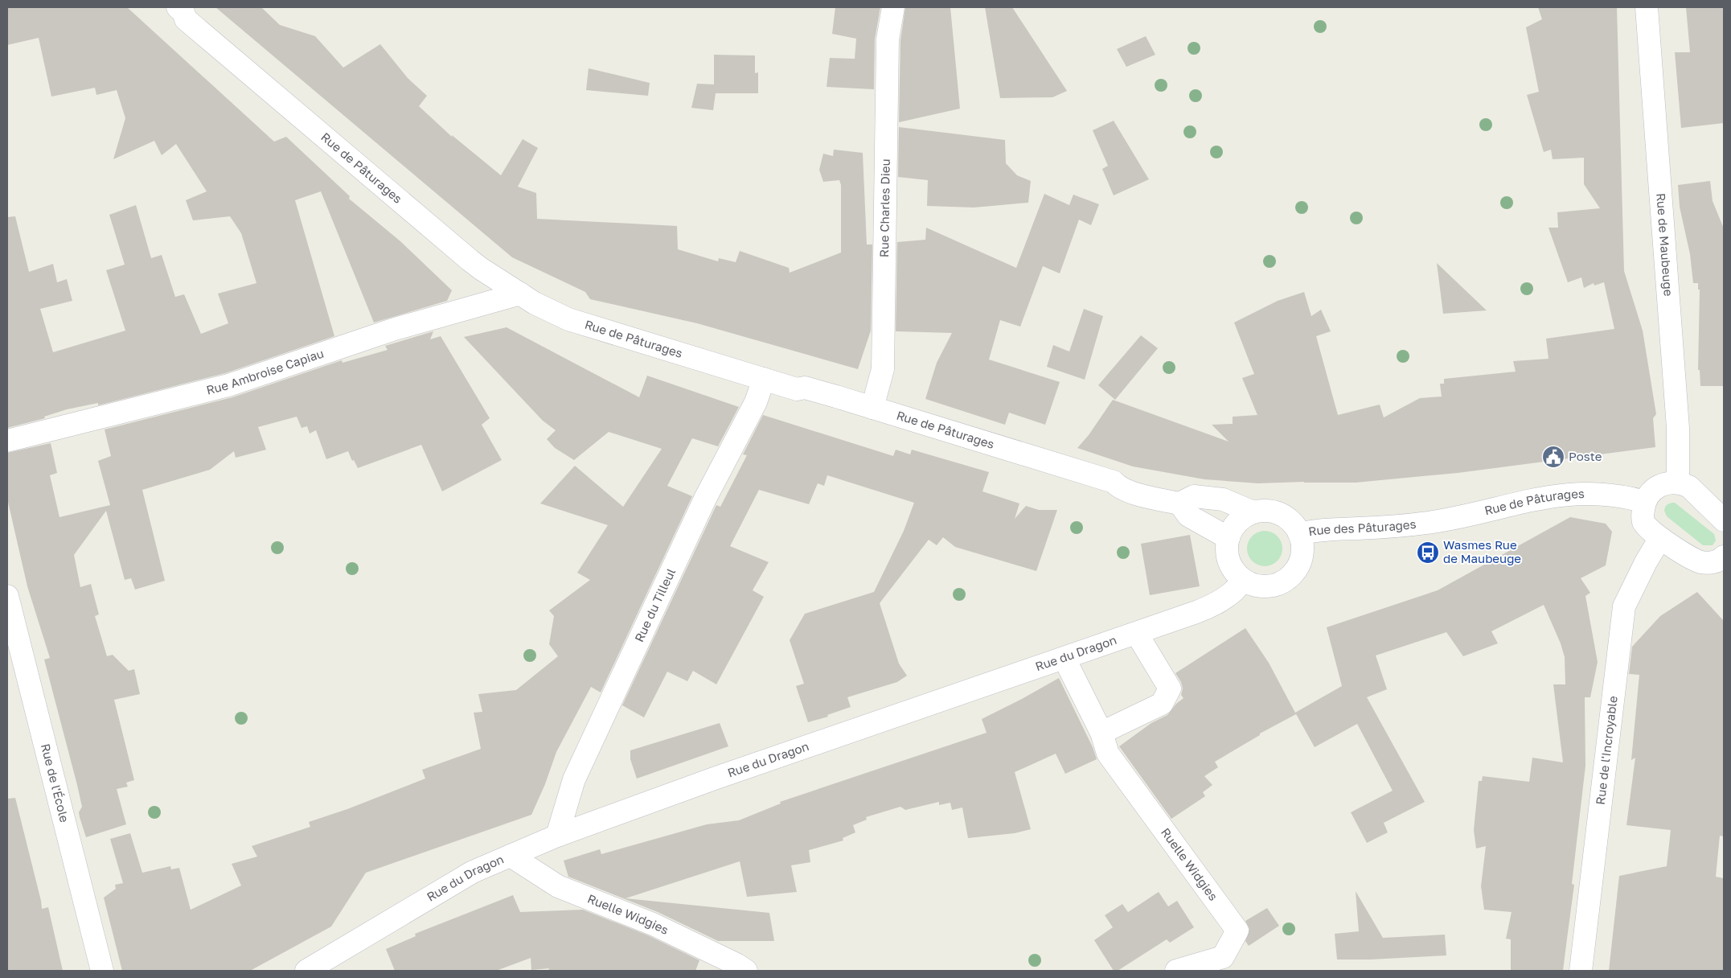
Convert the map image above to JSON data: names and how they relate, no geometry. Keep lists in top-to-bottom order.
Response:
{
  "streets": {
    "street": [
      "Rue de Pâturages",
      "Rue Charles Dieu",
      "Rue de Maubeuge",
      "Rue Ambroise Capiau",
      "Rue des Pâturages",
      "Rue du Tilleul",
      "Rue du Dragon",
      "Rue de l'Incroyable",
      "Rue de l'École",
      "Ruelle Widgies"
    ]
  },
  "crossings": [
    ["Rue de Pâturages", "Rue Charles Dieu"],
    ["Rue de Pâturages", "Rue Ambroise Capiau"],
    ["Rue de Pâturages", "Rue des Pâturages"],
    ["Rue de Pâturages", "Rue du Tilleul"],
    ["Rue des Pâturages", "Rue du Dragon"],
    ["Rue du Tilleul", "Rue du Dragon"],
    ["Rue du Dragon", "Ruelle Widgies"]
  ],
  "places": {
    "public building": ["Poste"],
    "bus stop": ["Wasmes Rue de Maubeuge"]
  }
}
